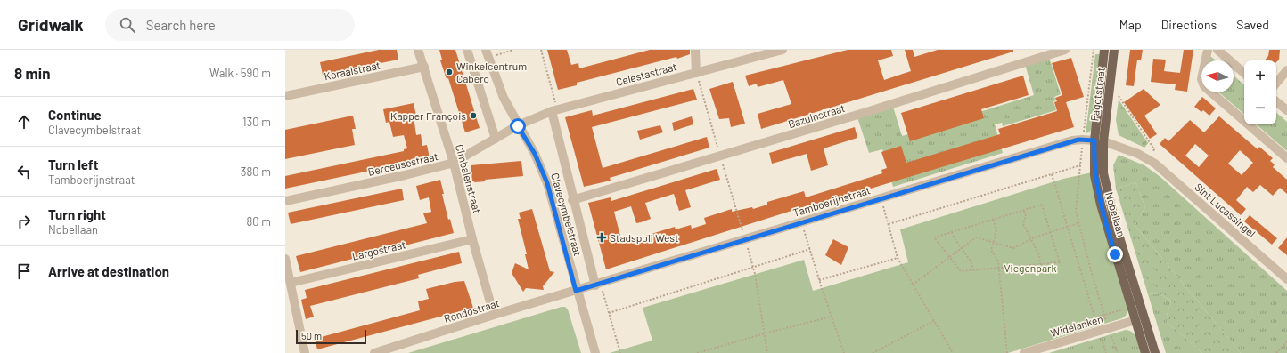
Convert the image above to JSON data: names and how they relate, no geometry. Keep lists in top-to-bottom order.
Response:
{
  "streets": {
    "main road": ["Fagotstraat", "Nobellaan"],
    "street": [
      "Koraalstraat",
      "Celestastraat",
      "Bazuinstraat",
      "Berceusestraat",
      "Cimbalenstraat",
      "Tamboerijnstraat",
      "Sint Lucassingel",
      "Clavecymbelstraat",
      "Largostraat",
      "Rondostraat",
      "Widelanken"
    ]
  },
  "crossings": [
    ["Koraalstraat", "Cimbalenstraat"],
    ["Celestastraat", "Berceusestraat"],
    ["Celestastraat", "Clavecymbelstraat"],
    ["Fagotstraat", "Tamboerijnstraat"],
    ["Fagotstraat", "Sint Lucassingel"],
    ["Fagotstraat", "Nobellaan"],
    ["Bazuinstraat", "Clavecymbelstraat"],
    ["Berceusestraat", "Cimbalenstraat"],
    ["Berceusestraat", "Clavecymbelstraat"],
    ["Cimbalenstraat", "Largostraat"],
    ["Cimbalenstraat", "Rondostraat"],
    ["Tamboerijnstraat", "Sint Lucassingel"],
    ["Tamboerijnstraat", "Clavecymbelstraat"],
    ["Tamboerijnstraat", "Nobellaan"],
    ["Tamboerijnstraat", "Rondostraat"],
    ["Sint Lucassingel", "Nobellaan"],
    ["Clavecymbelstraat", "Rondostraat"],
    ["Nobellaan", "Widelanken"]
  ],
  "parks": ["Viegenpark"],
  "places": {
    "other": ["Winkelcentrum Caberg", "Kapper François"],
    "health": ["Stadspoli West"]
  },
  "scale_bar": "50 m",
  "north": "left",
  "page": {
    "header": "Gridwalk",
    "search": "Search here",
    "nav": ["Map", "Directions", "Saved"],
    "heading": ["8 min", "Walk · 590 m"],
    "map_buttons": ["+", "−"],
    "list": [
      ["Continue", "Clavecymbelstraat", "130 m"],
      ["Turn left", "Tamboerijnstraat", "380 m"],
      ["Turn right", "Nobellaan", "80 m"],
      "Arrive at destination"
    ],
    "scale": "50 m"
  }
}
